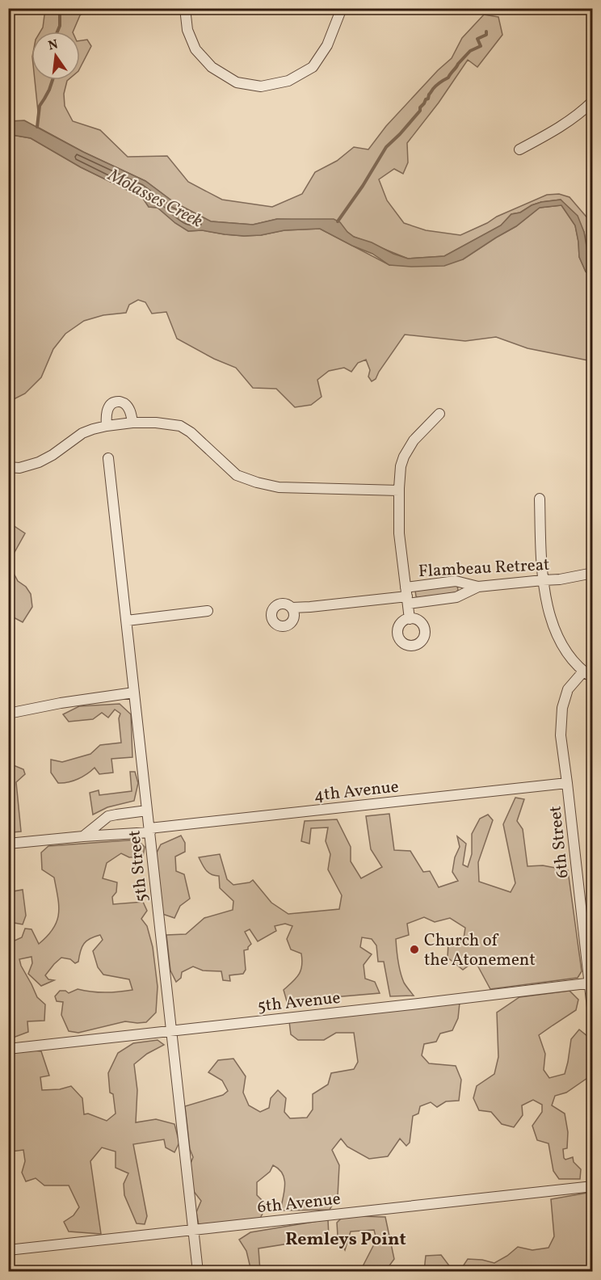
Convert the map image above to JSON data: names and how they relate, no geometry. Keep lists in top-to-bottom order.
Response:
{
  "streets": {
    "street": [
      "Flambeau Retreat",
      "4th Avenue",
      "6th Street",
      "5th Street",
      "5th Avenue",
      "6th Avenue"
    ]
  },
  "crossings": [
    ["4th Avenue", "6th Street"],
    ["4th Avenue", "5th Street"],
    ["6th Street", "5th Avenue"],
    ["5th Street", "5th Avenue"],
    ["5th Street", "6th Avenue"]
  ],
  "districts": ["Remleys Point"],
  "water": ["Molasses Creek"],
  "places": ["Church of the Atonement"],
  "north": "top"
}
